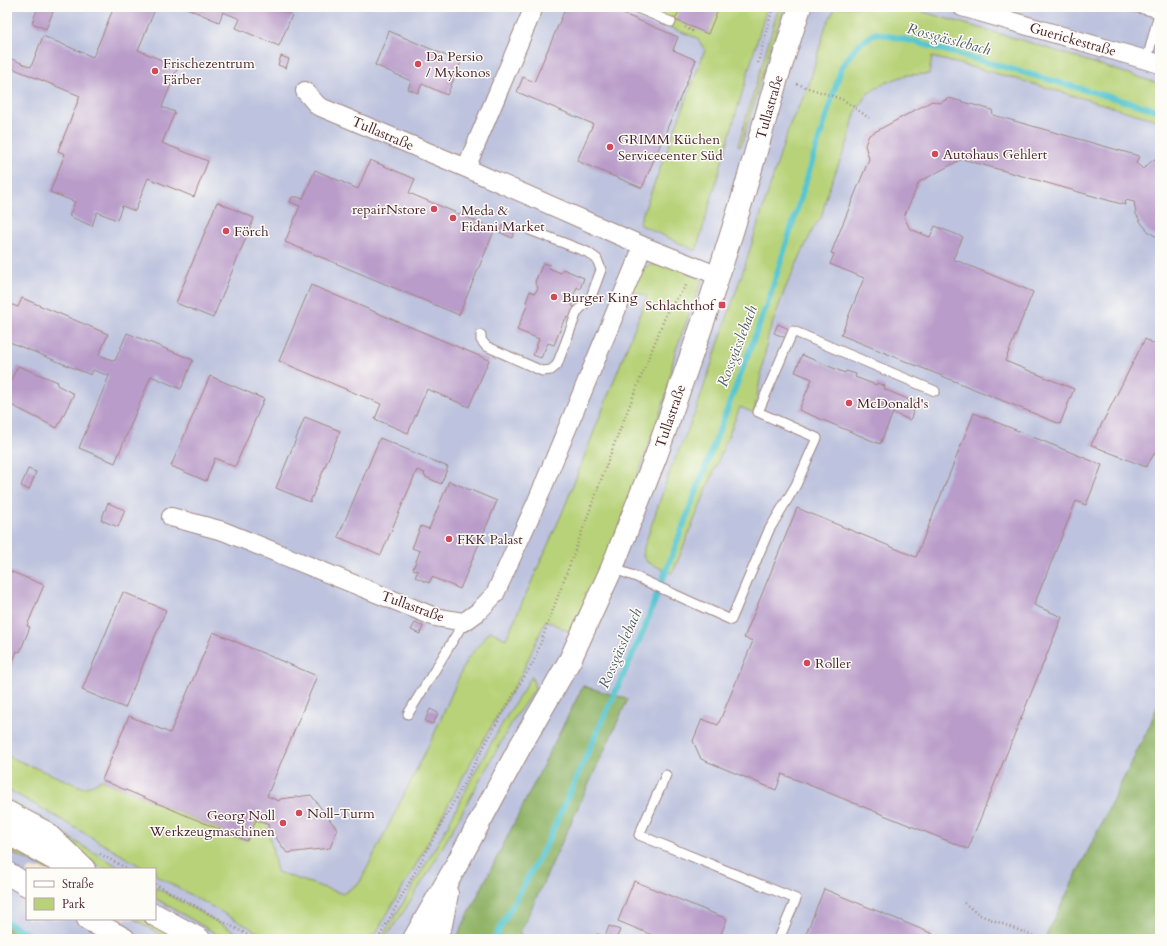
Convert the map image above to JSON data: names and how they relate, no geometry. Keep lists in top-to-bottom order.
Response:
{
  "streets": {
    "street": ["Guerickestraße", "Tullastraße"]
  },
  "water": ["Rossgässlebach"],
  "places": {
    "other": [
      "Da Persio / Mykonos",
      "Frischezentrum Färber",
      "GRIMM Küchen Servicecenter Süd",
      "Autohaus Gehlert",
      "repairNstore",
      "Meda & Fidani Market",
      "Förch",
      "Burger King",
      "McDonald's",
      "FKK Palast",
      "Roller",
      "Noll-Turm",
      "Georg Noll Werkzeugmaschinen"
    ],
    "transit": ["Schlachthof"]
  },
  "legend": ["Straße", "Park"]
}
